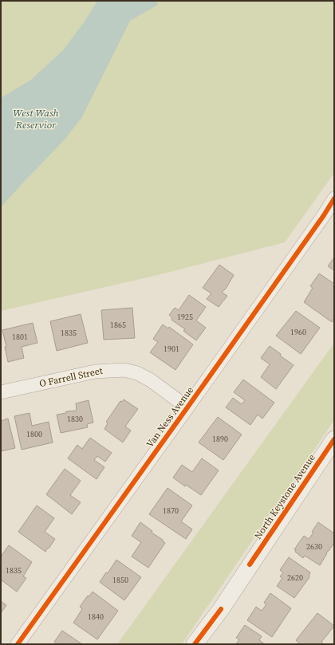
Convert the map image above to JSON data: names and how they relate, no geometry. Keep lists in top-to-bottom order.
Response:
{
  "streets": {
    "street": ["O Farrell Street", "Van Ness Avenue", "North Keystone Avenue"]
  },
  "crossings": [
    ["O Farrell Street", "Van Ness Avenue"]
  ],
  "water": ["West Wash Reservior"],
  "house_numbers": [
    "1925",
    "1865",
    "1960",
    "1835",
    "1801",
    "1901",
    "1830",
    "1800",
    "1890",
    "1870",
    "2630",
    "1835",
    "2620",
    "1850",
    "1840"
  ]
}
